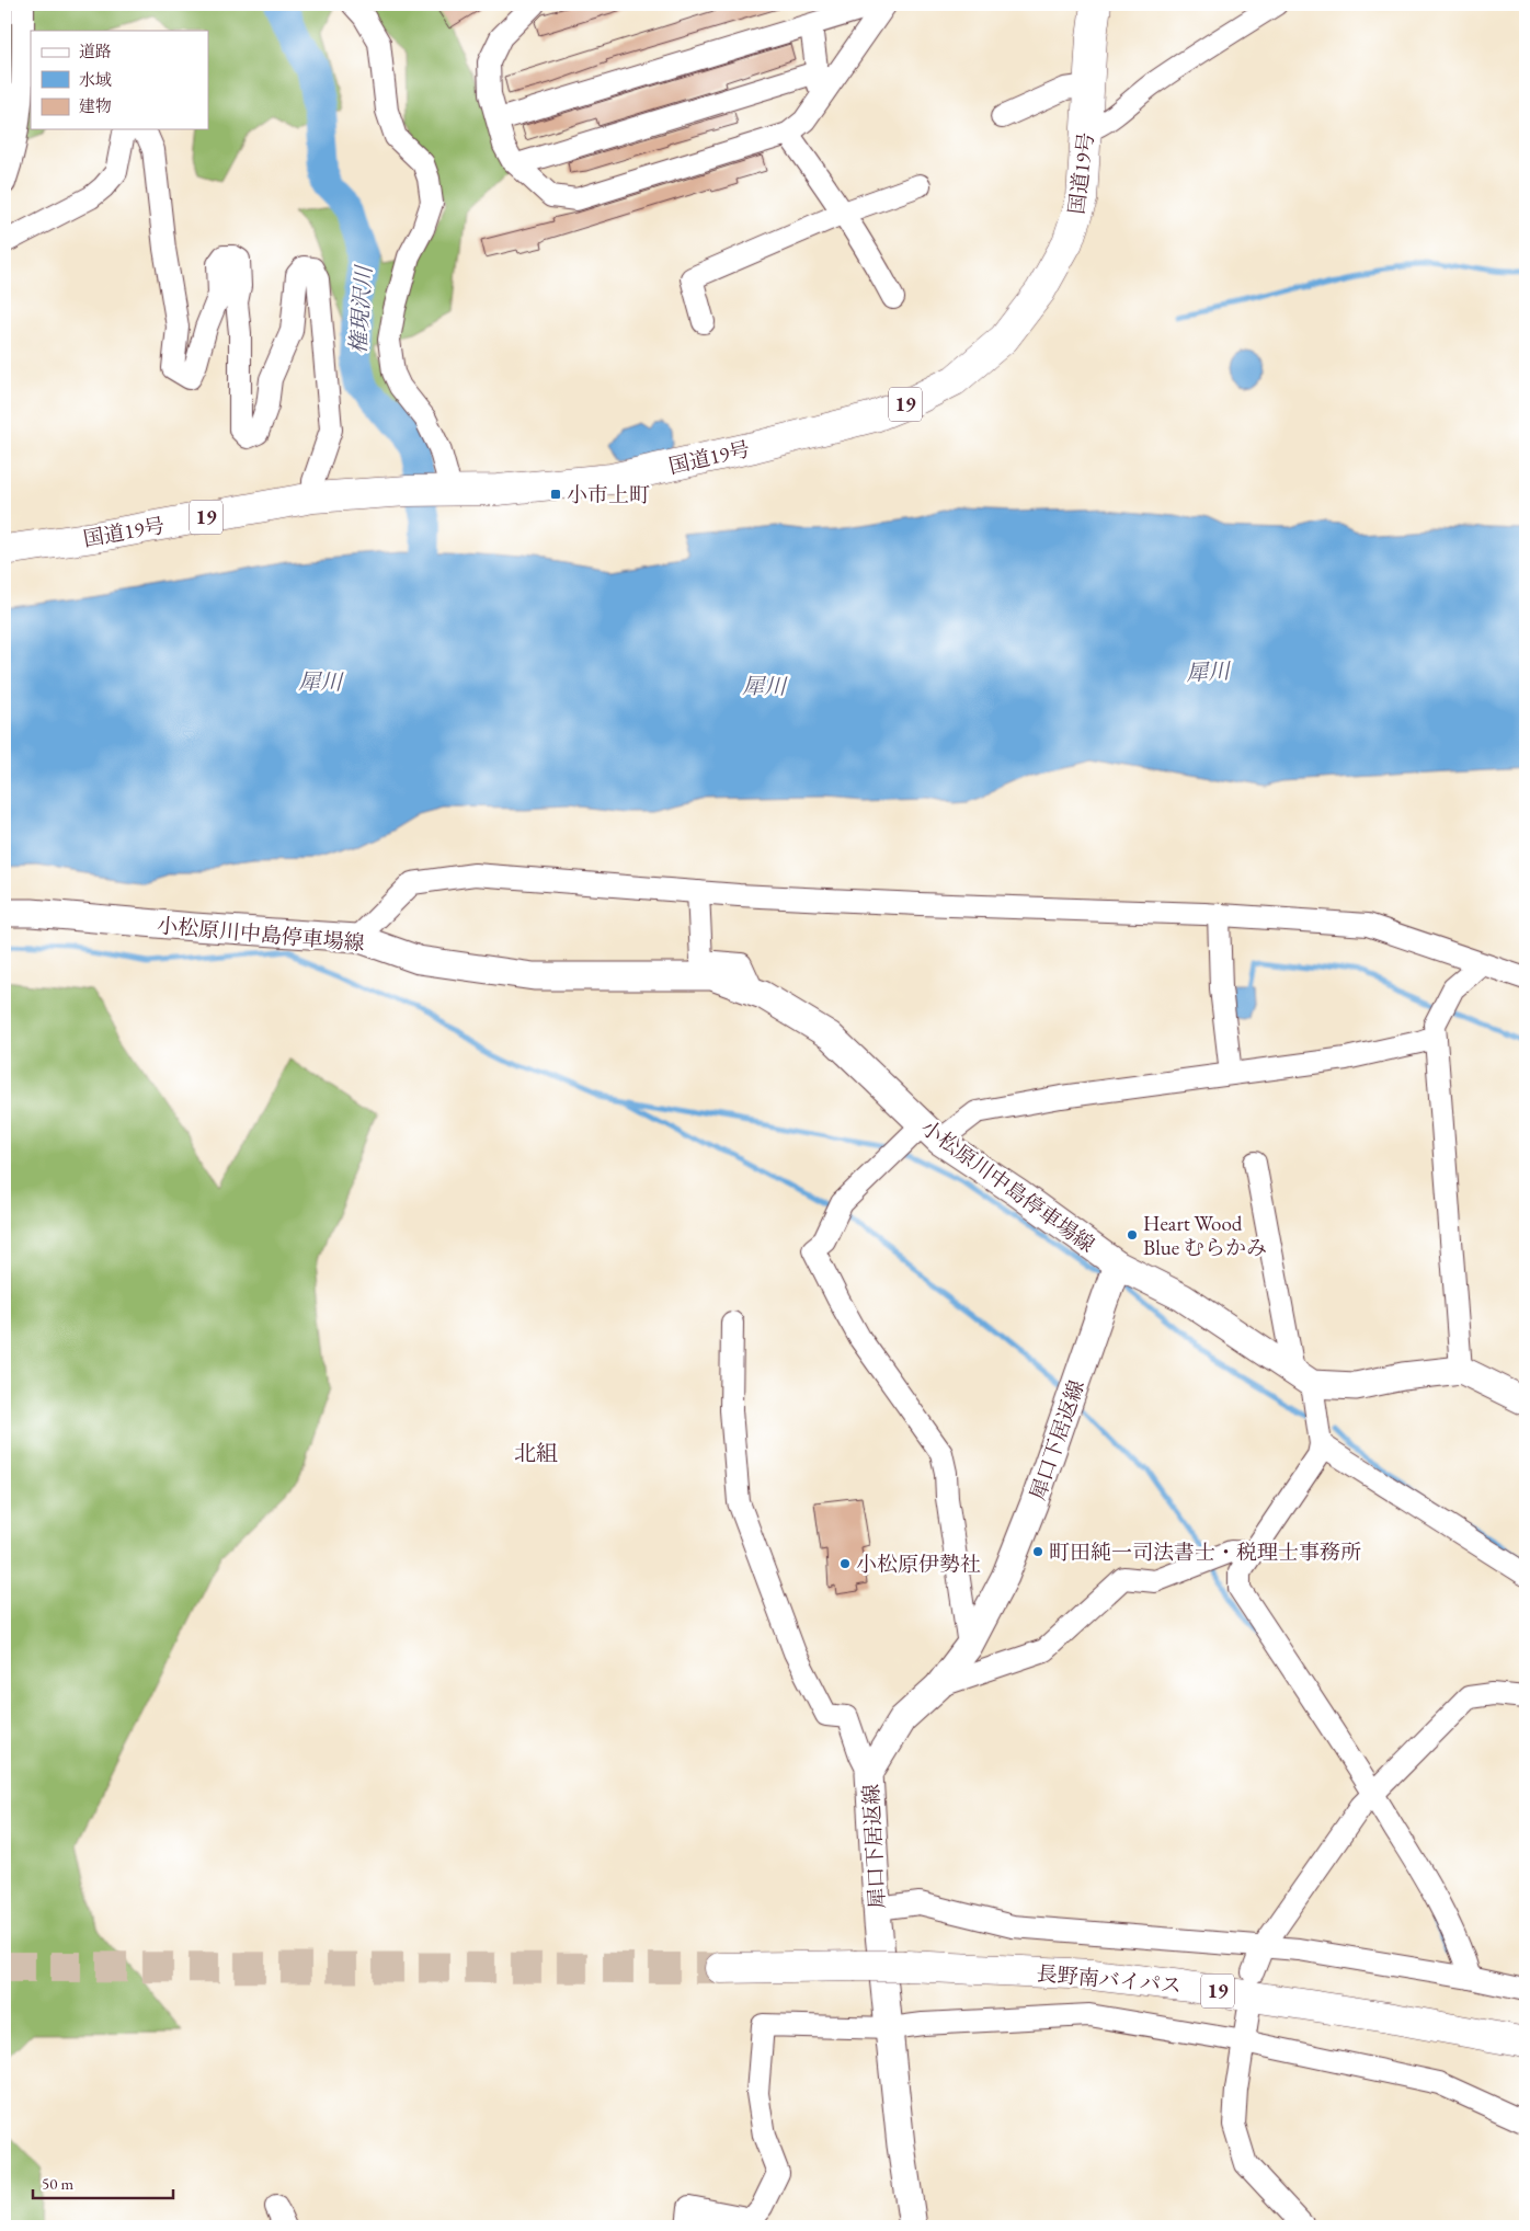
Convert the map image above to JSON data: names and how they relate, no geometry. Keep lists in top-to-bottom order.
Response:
{
  "streets": {
    "highway": ["国道19号", "19", "長野南バイパス"],
    "main road": ["小松原川中島停車場線", "犀口下居返線"]
  },
  "crossings": [
    ["小松原川中島停車場線", "犀口下居返線"]
  ],
  "districts": ["北組"],
  "water": ["権現沢川", "犀川"],
  "places": {
    "transit": ["小市上町"],
    "other": ["Heart Wood Blue むらかみ", "町田純一司法書士・税理士事務所", "小松原伊勢社"]
  },
  "legend": ["道路", "水域", "建物"],
  "scale_bar": "50 m"
}
